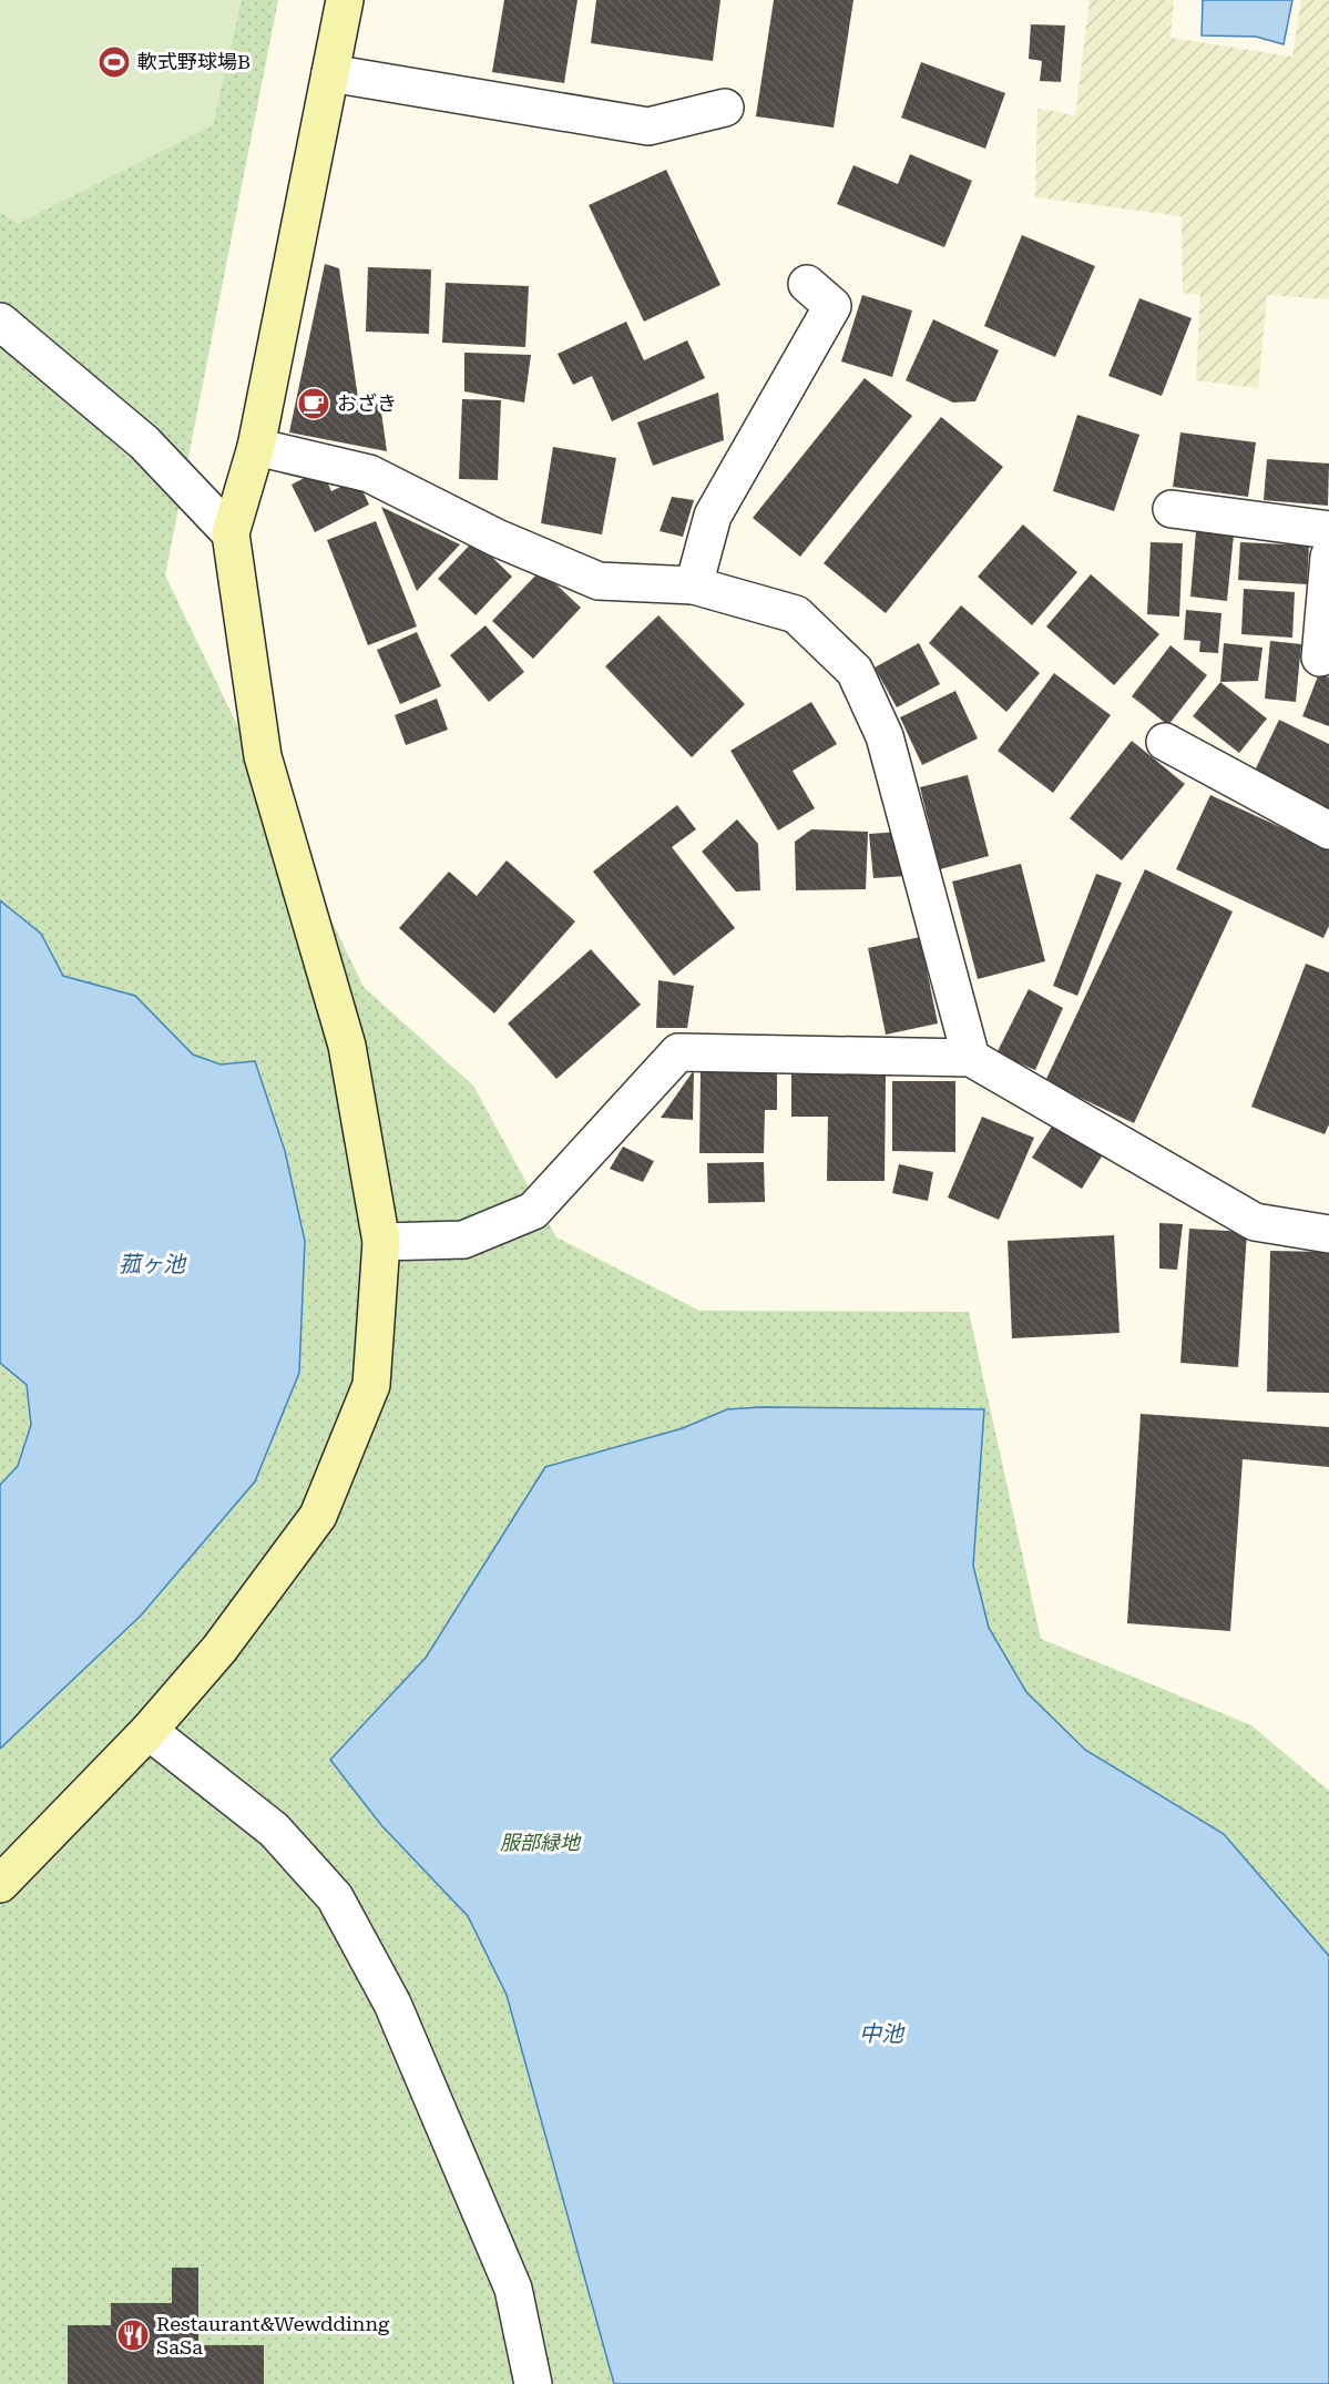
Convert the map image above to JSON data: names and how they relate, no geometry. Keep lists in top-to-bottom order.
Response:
{
  "water": ["菰ヶ池", "中池"],
  "parks": ["服部緑地"],
  "places": {
    "sports": ["軟式野球場B"],
    "cafe": ["おざき"],
    "restaurant": ["Restaurant&Wewddinng SaSa"]
  }
}
